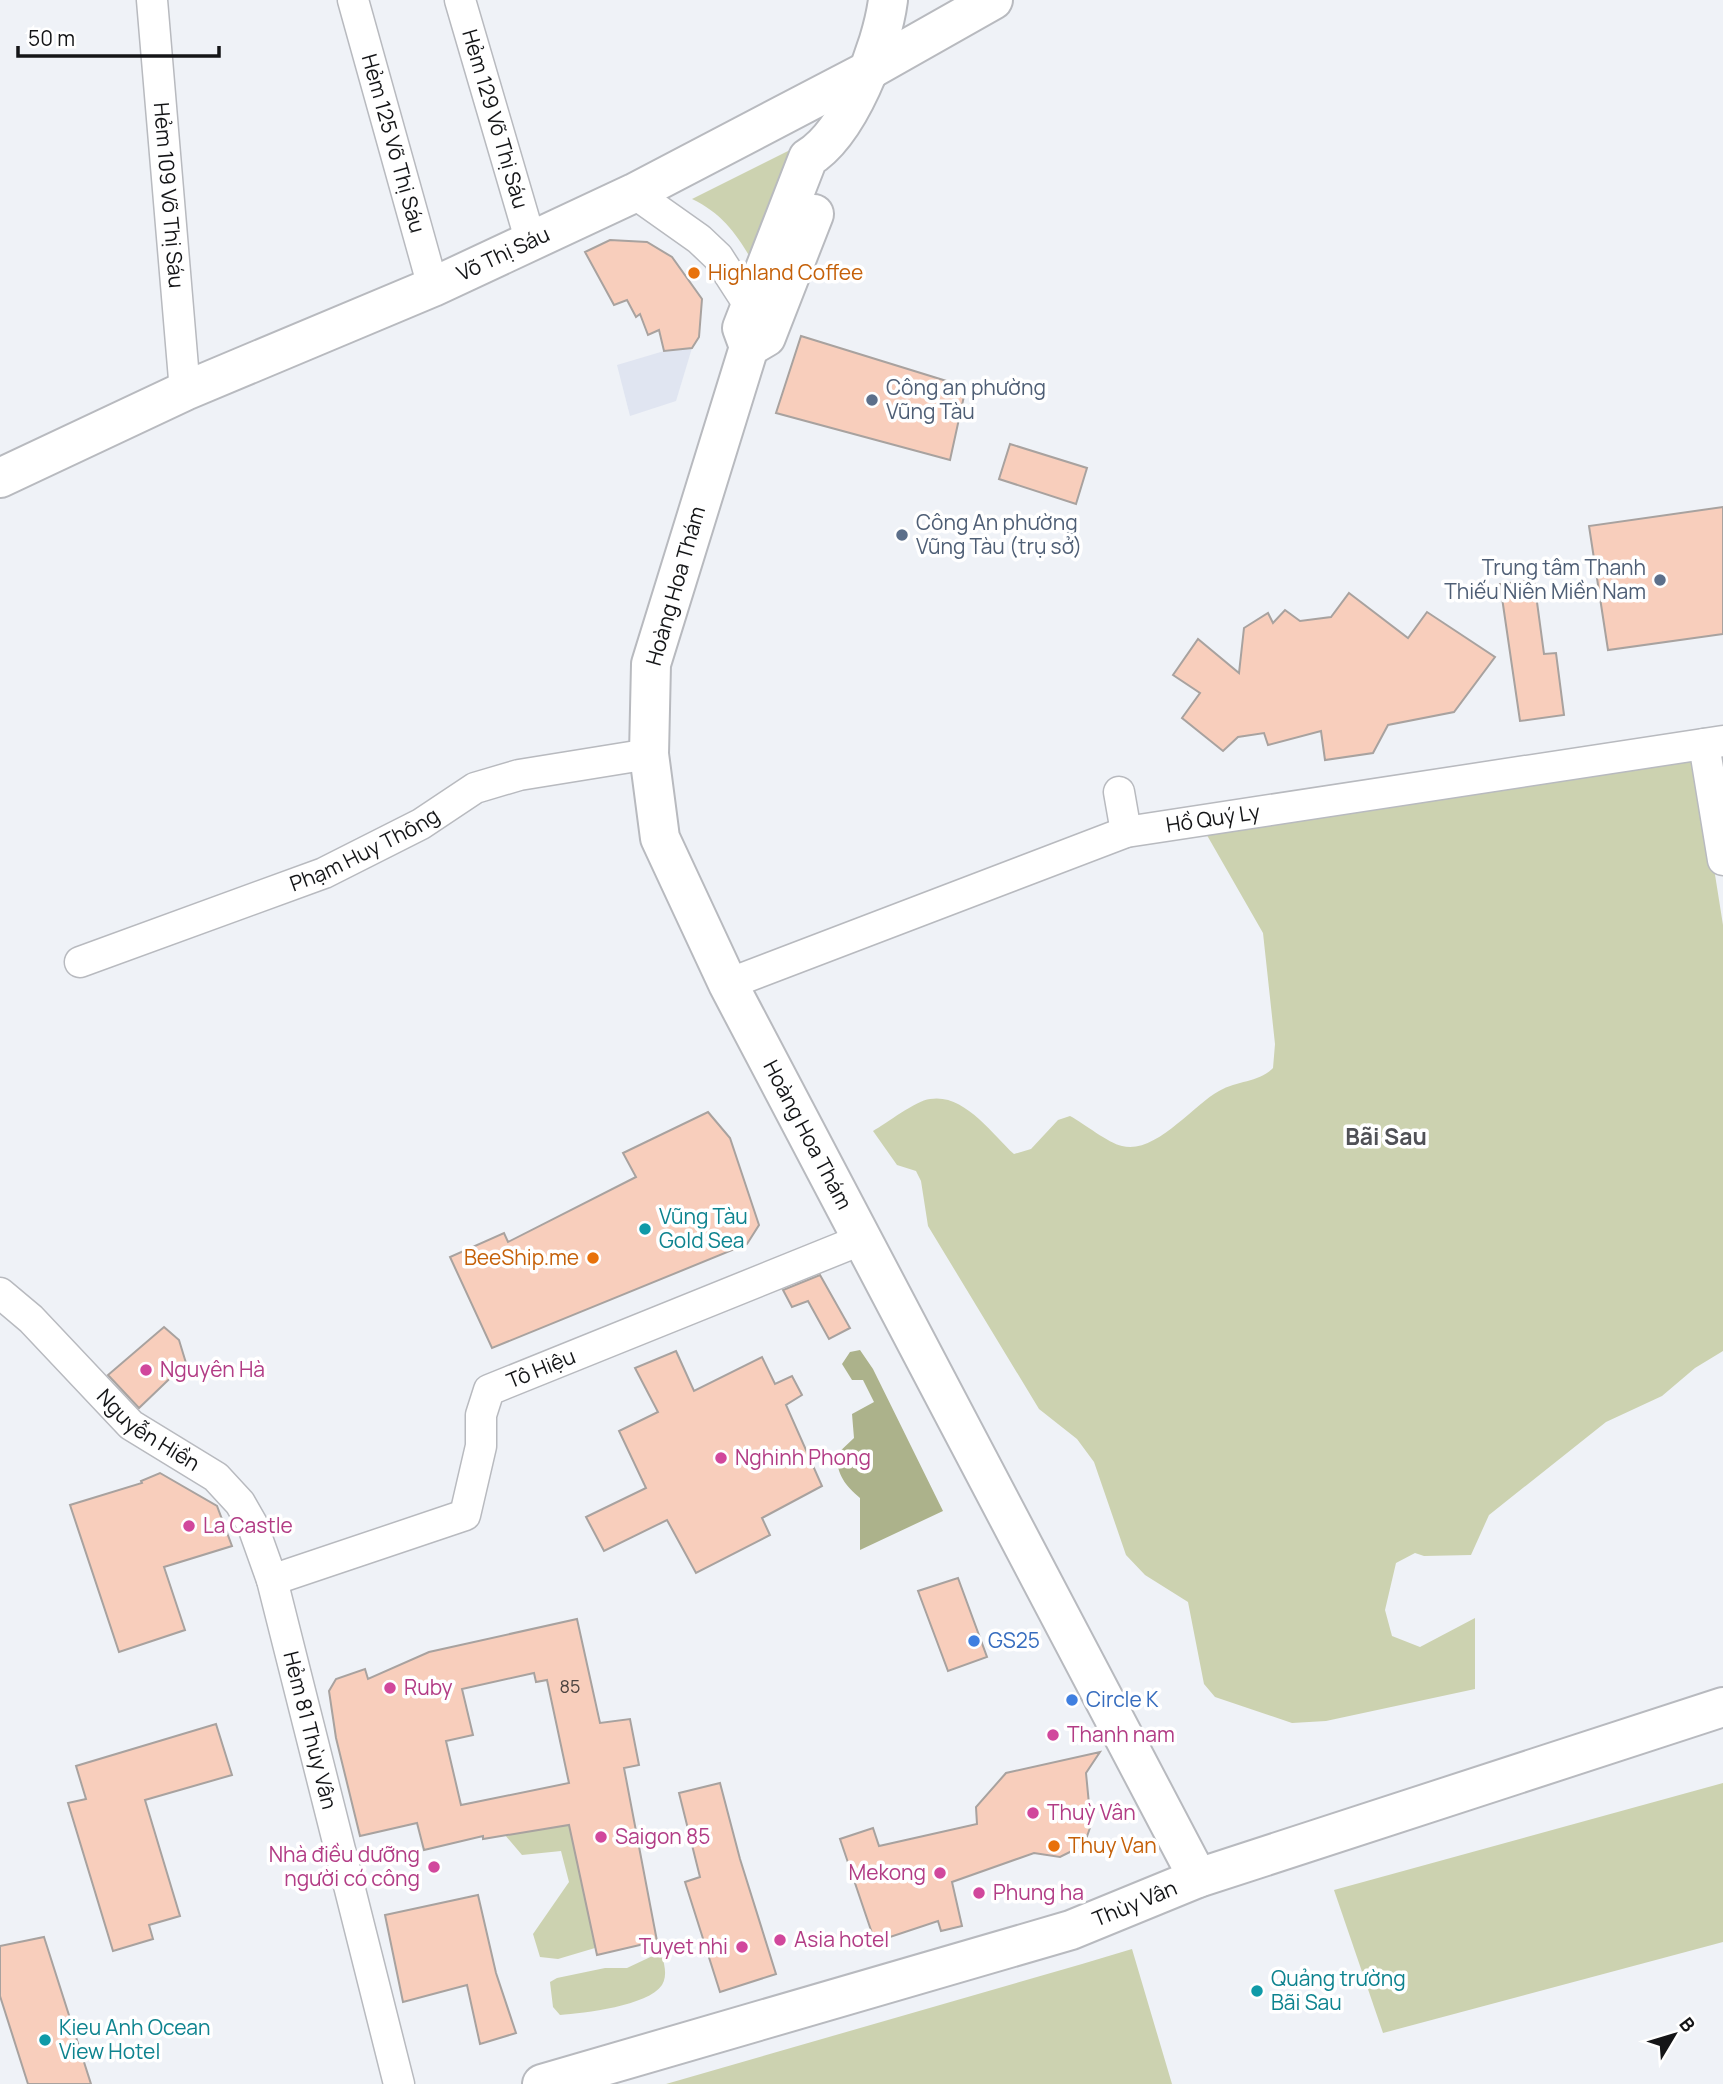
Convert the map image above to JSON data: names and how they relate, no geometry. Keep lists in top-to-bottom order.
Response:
{
  "streets": {
    "main road": ["Võ Thị Sáu", "Hoàng Hoa Thám", "Thùy Vân"],
    "street": [
      "Hẻm 129 Võ Thị Sáu",
      "Hẻm 125 Võ Thị Sáu",
      "Hẻm 109 Võ Thị Sáu",
      "Hồ Quý Ly",
      "Phạm Huy Thông",
      "Tô Hiệu",
      "Nguyễn Hiền",
      "Hẻm 81 Thùy Vân"
    ]
  },
  "crossings": [
    ["Hẻm 129 Võ Thị Sáu", "Võ Thị Sáu"],
    ["Hẻm 125 Võ Thị Sáu", "Võ Thị Sáu"],
    ["Hẻm 109 Võ Thị Sáu", "Võ Thị Sáu"],
    ["Võ Thị Sáu", "Hoàng Hoa Thám"],
    ["Hoàng Hoa Thám", "Hồ Quý Ly"],
    ["Hoàng Hoa Thám", "Phạm Huy Thông"],
    ["Hoàng Hoa Thám", "Tô Hiệu"],
    ["Hoàng Hoa Thám", "Thùy Vân"],
    ["Tô Hiệu", "Nguyễn Hiền"],
    ["Tô Hiệu", "Hẻm 81 Thùy Vân"],
    ["Nguyễn Hiền", "Hẻm 81 Thùy Vân"]
  ],
  "districts": ["Bãi Sau"],
  "places": [
    "Highland Coffee",
    "Công an phường Vũng Tàu",
    "Công An phường Vũng Tàu (trụ sở)",
    "Trung tâm Thanh Thiếu Niên Miền Nam",
    "Vũng Tàu Gold Sea",
    "BeeShip.me",
    "Nguyên Hà",
    "Nghinh Phong",
    "La Castle",
    "GS25",
    "Ruby",
    "Circle K",
    "Thanh nam",
    "Thuỳ Vân",
    "Saigon 85",
    "Thuy Van",
    "Nhà điều dưỡng người có công",
    "Mekong",
    "Phung ha",
    "Asia hotel",
    "Tuyet nhi",
    "Quảng trường Bãi Sau",
    "Kieu Anh Ocean View Hotel"
  ],
  "house_numbers": ["85"],
  "scale_bar": "50 m",
  "north": "top right"
}
